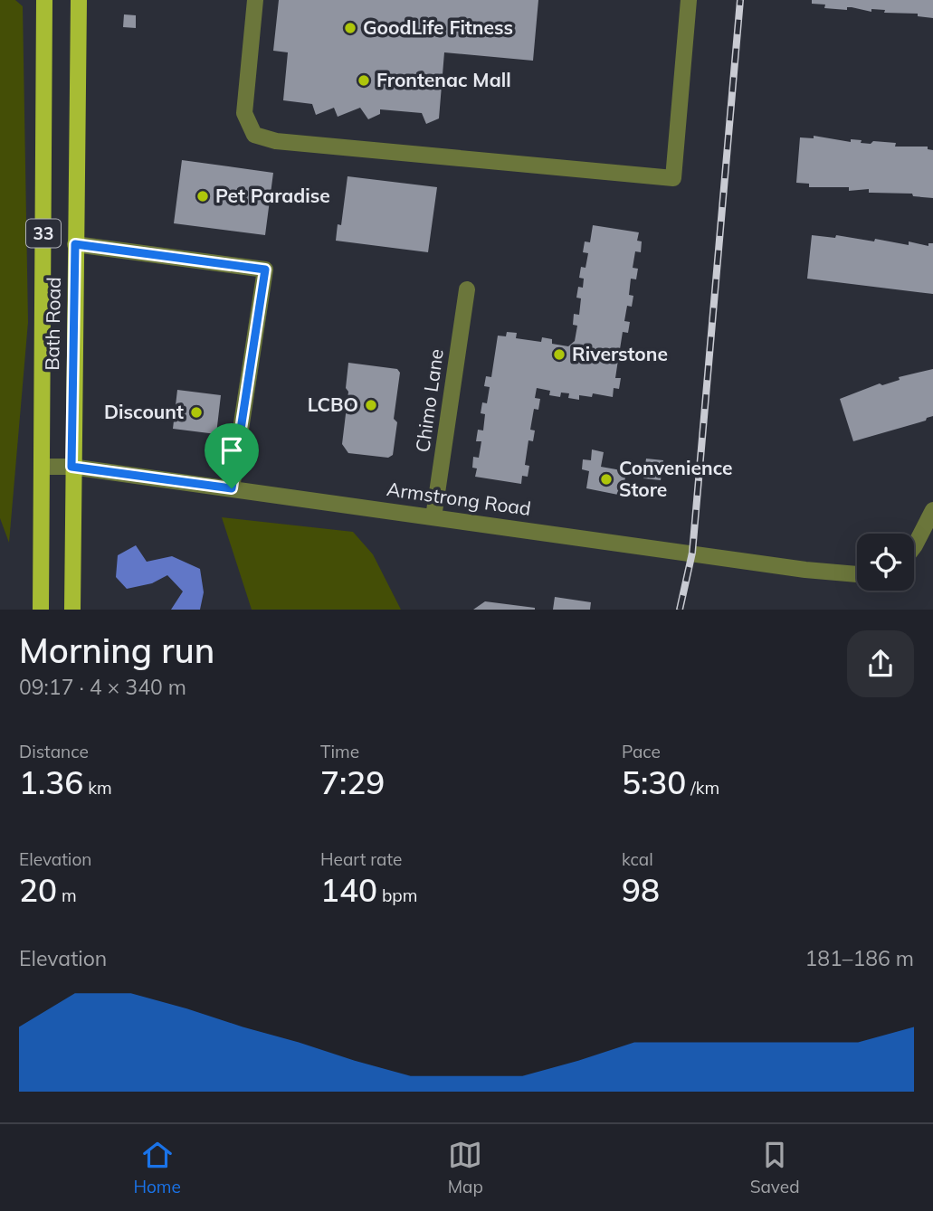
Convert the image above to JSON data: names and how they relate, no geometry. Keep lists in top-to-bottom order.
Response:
{
  "streets": {
    "main road": ["33", "Bath Road"],
    "street": ["Chimo Lane", "Armstrong Road"]
  },
  "crossings": [
    ["Bath Road", "Armstrong Road"],
    ["Chimo Lane", "Armstrong Road"]
  ],
  "places": [
    "GoodLife Fitness",
    "Frontenac Mall",
    "Pet Paradise",
    "Riverstone",
    "LCBO",
    "Discount",
    "Convenience Store"
  ],
  "page": {
    "heading": ["Morning run", "09:17 · 4 × 340 m"],
    "stats": [
      ["Distance", "1.36 km"],
      ["Time", "7:29"],
      ["Pace", "5:30 /km"],
      ["Elevation", "20 m"],
      ["Heart rate", "140 bpm"],
      ["kcal", "98"]
    ],
    "chart": ["Elevation", "181–186 m"],
    "tabs": ["Home", "Map", "Saved"]
  }
}
